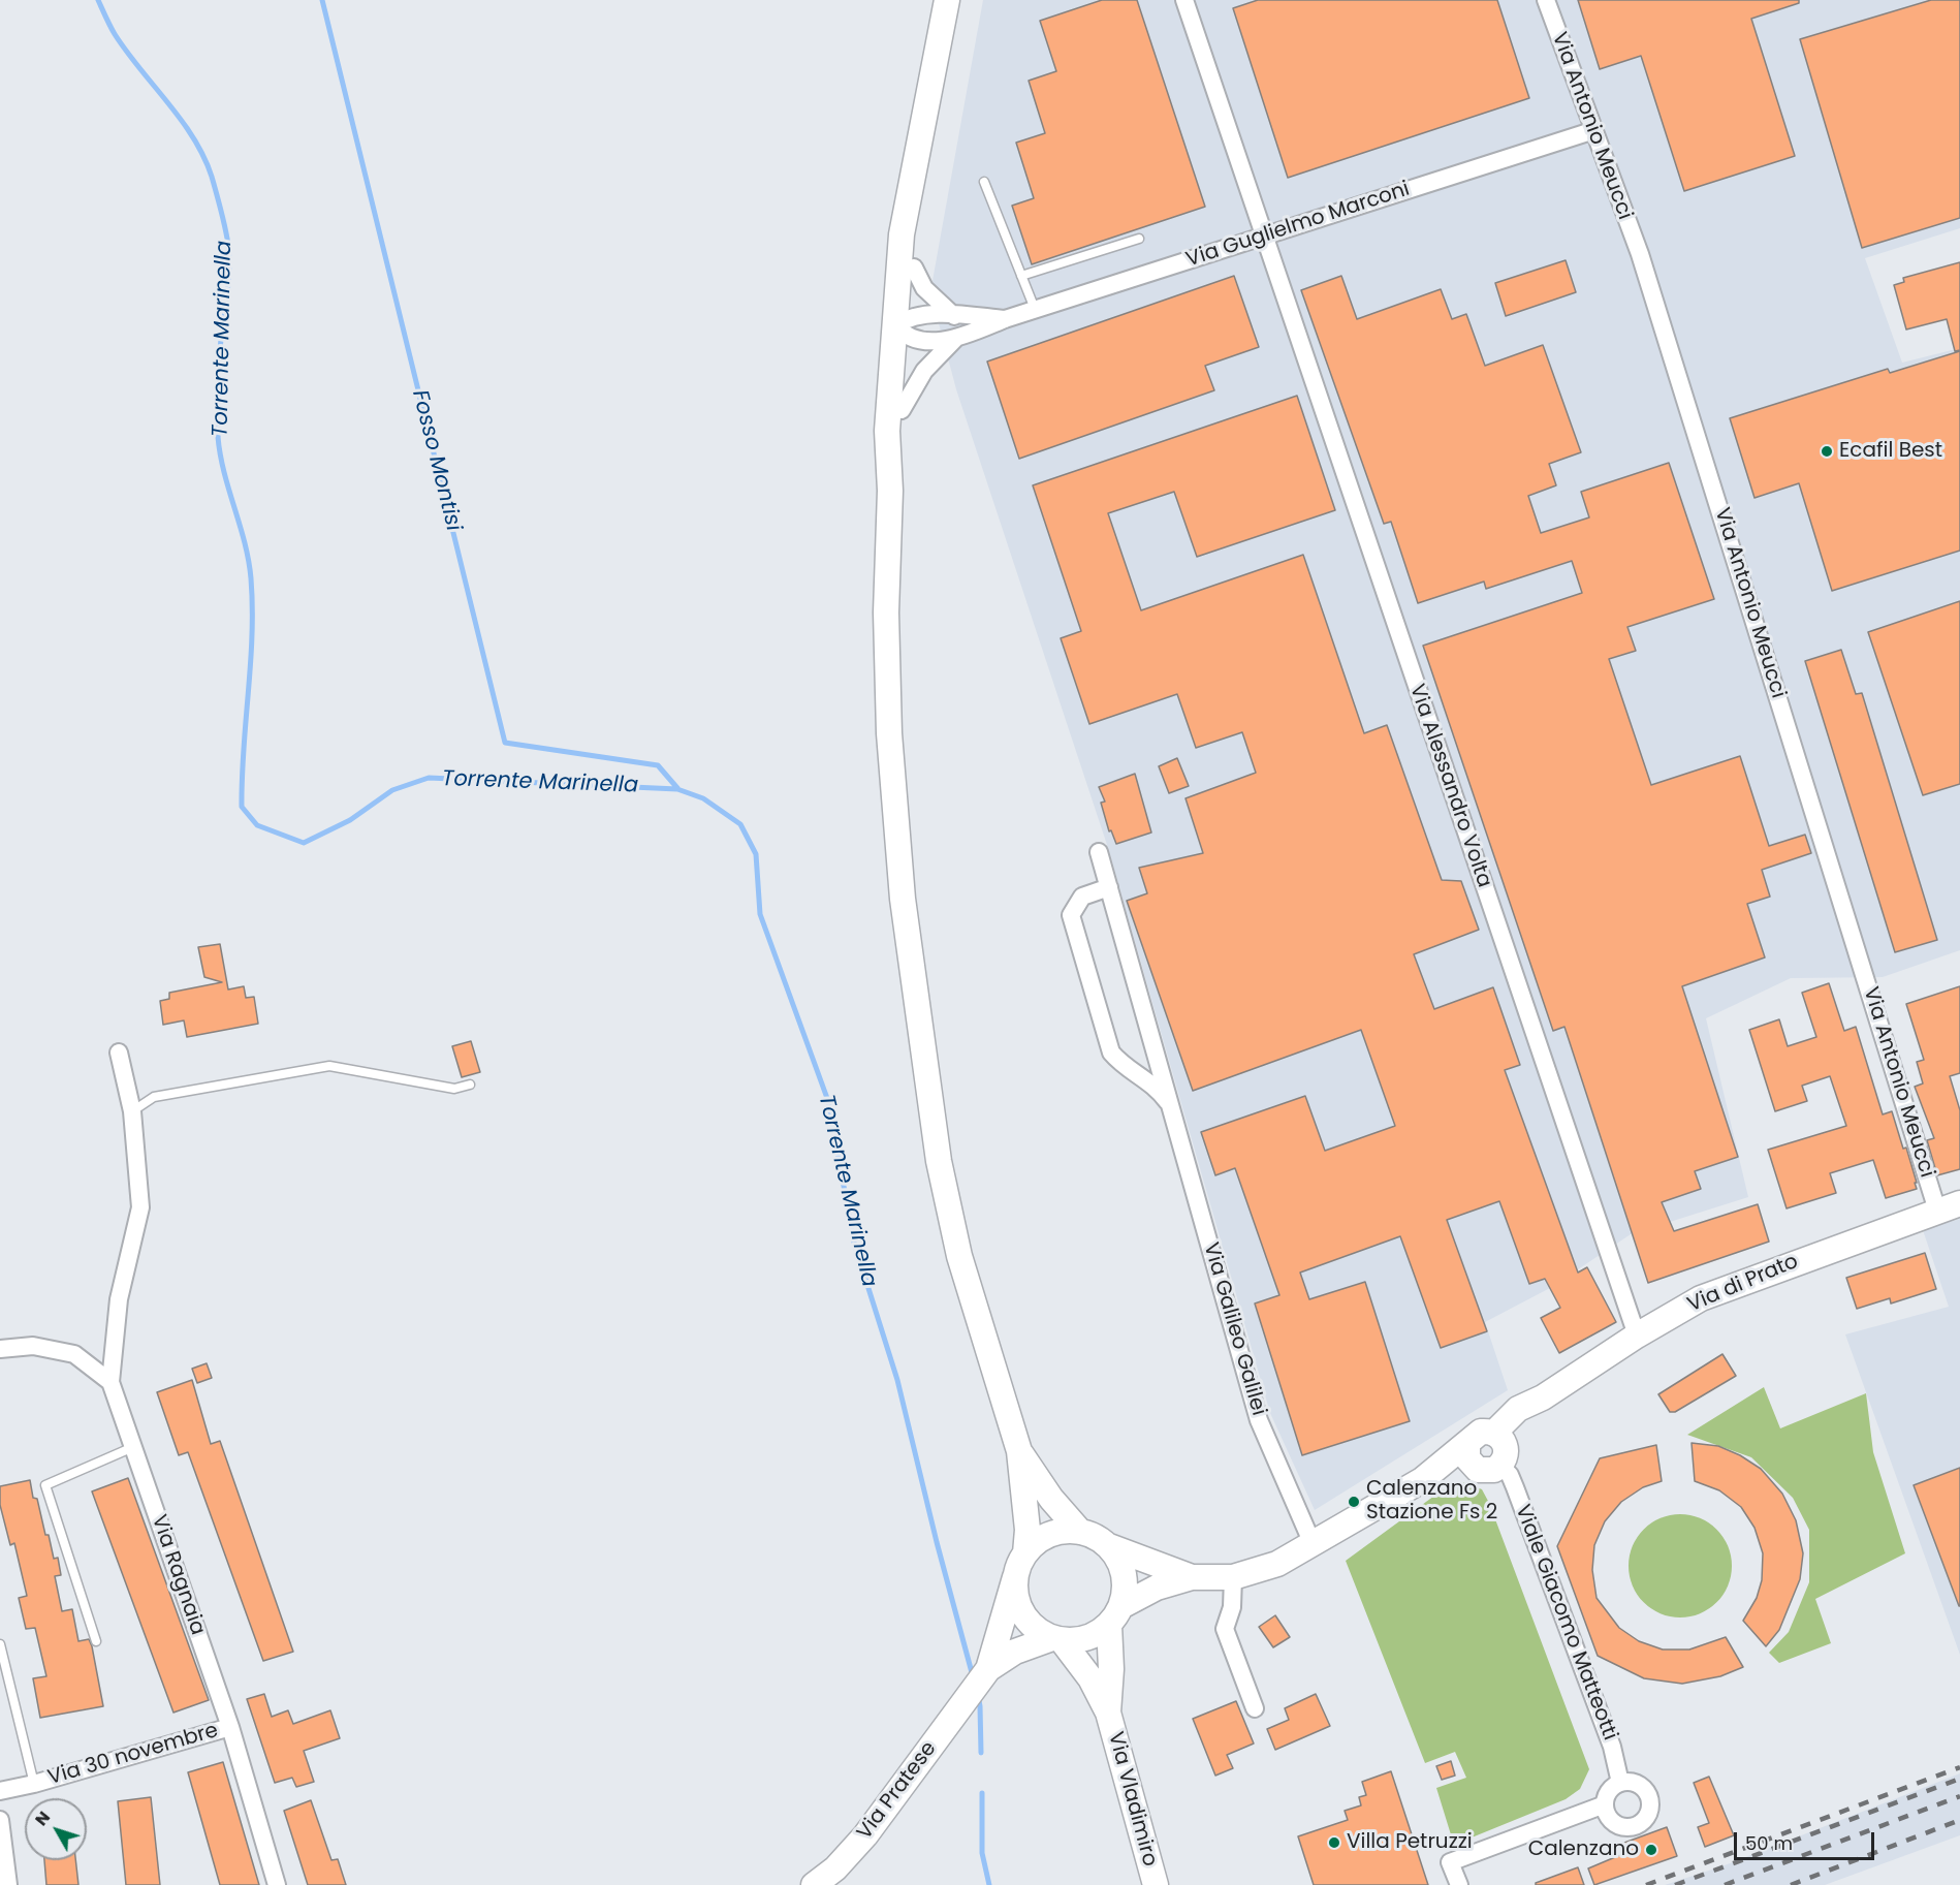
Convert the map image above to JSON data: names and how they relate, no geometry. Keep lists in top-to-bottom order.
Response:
{
  "streets": {
    "main road": ["Via di Prato", "Via Pratese", "Via Vladimiro"],
    "street": [
      "Via Antonio Meucci",
      "Via Guglielmo Marconi",
      "Via Alessandro Volta",
      "Via Galileo Galilei",
      "Via Ragnaia",
      "Viale Giacomo Matteotti",
      "Via 30 novembre"
    ]
  },
  "crossings": [
    ["Via Antonio Meucci", "Via Guglielmo Marconi"],
    ["Via Antonio Meucci", "Via di Prato"],
    ["Via Guglielmo Marconi", "Via Alessandro Volta"],
    ["Via Alessandro Volta", "Via di Prato"],
    ["Via di Prato", "Via Galileo Galilei"],
    ["Via di Prato", "Viale Giacomo Matteotti"],
    ["Via di Prato", "Via Pratese"],
    ["Via di Prato", "Via Vladimiro"],
    ["Via Ragnaia", "Via 30 novembre"]
  ],
  "water": ["Torrente Marinella", "Fosso Montisi"],
  "places": [
    "Ecafil Best",
    "Calenzano Stazione Fs 2",
    "Villa Petruzzi",
    "Calenzano"
  ],
  "scale_bar": "50 m",
  "north": "top left"
}
